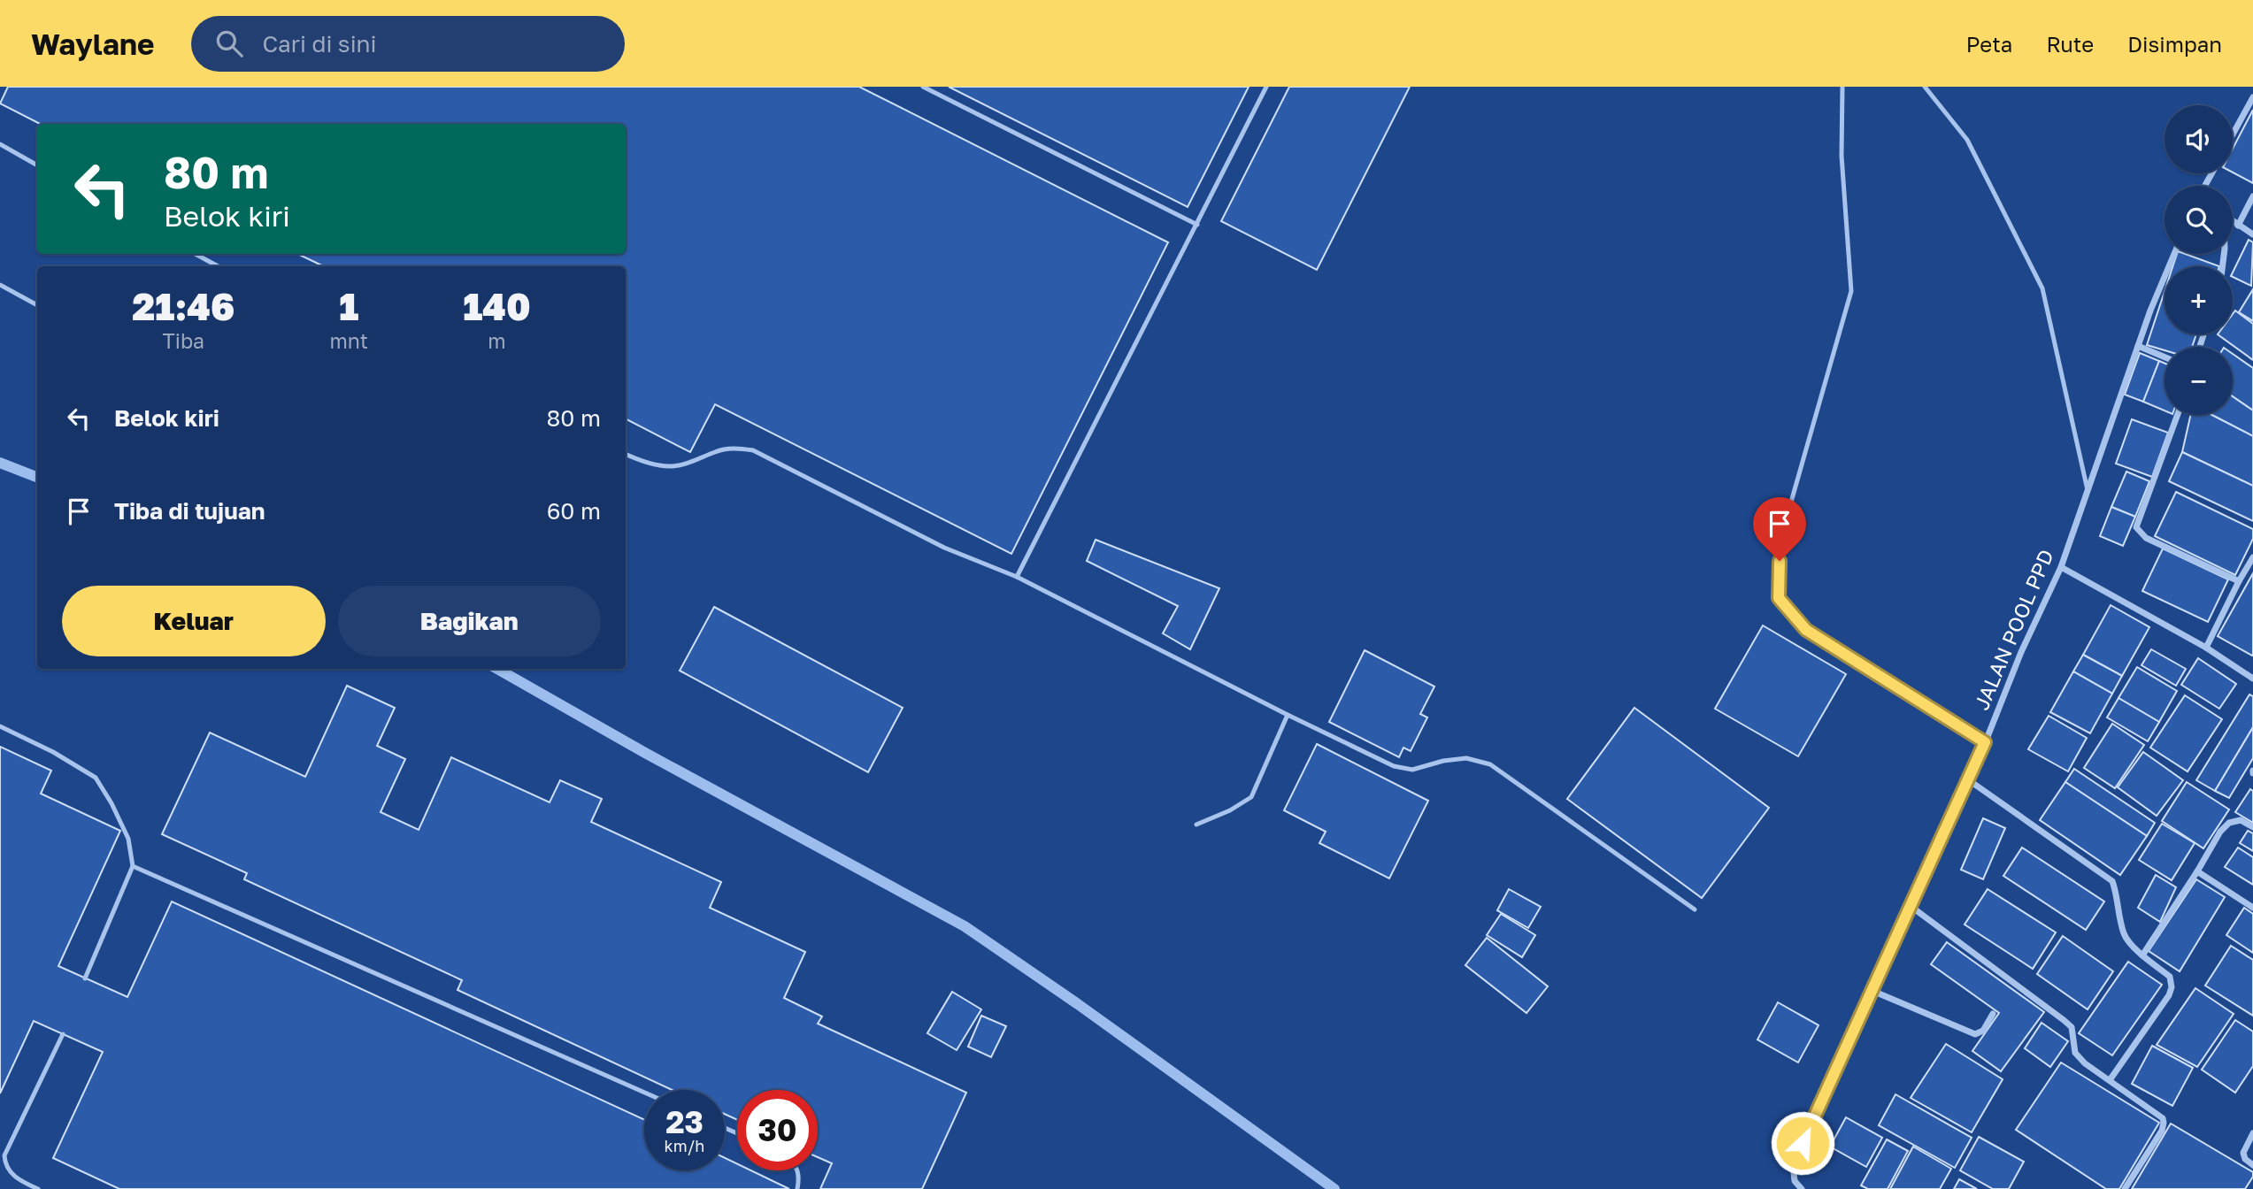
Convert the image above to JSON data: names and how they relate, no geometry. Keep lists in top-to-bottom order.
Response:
{
  "streets": {
    "street": ["JALAN POOL PPD"]
  },
  "page": {
    "header": "Waylane",
    "search": "Cari di sini",
    "nav": ["Peta", "Rute", "Disimpan"],
    "map_buttons": ["+", "−"],
    "turn": ["80 m", "Belok kiri"],
    "eta": [
      "21:46",
      "Tiba",
      "1",
      "mnt",
      "140",
      "m"
    ],
    "list": [
      {
        "name": "Belok kiri",
        "value": "80 m"
      },
      {
        "name": "Tiba di tujuan",
        "value": "60 m"
      }
    ],
    "buttons": ["Keluar", "Bagikan"],
    "speed": "23 km/h",
    "limit": "30"
  }
}
